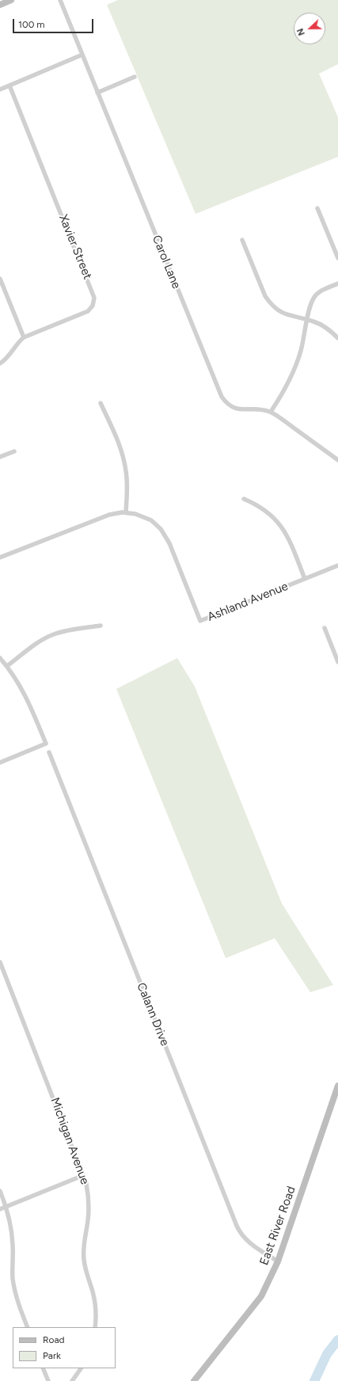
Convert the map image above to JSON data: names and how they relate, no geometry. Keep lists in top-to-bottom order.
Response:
{
  "streets": {
    "street": [
      "Xavier Street",
      "Carol Lane",
      "Ashland Avenue",
      "Calann Drive",
      "Michigan Avenue",
      "East River Road"
    ]
  },
  "crossings": [
    ["Calann Drive", "East River Road"]
  ],
  "legend": ["Road", "Park"],
  "scale_bar": "100 m",
  "north": "left"
}
